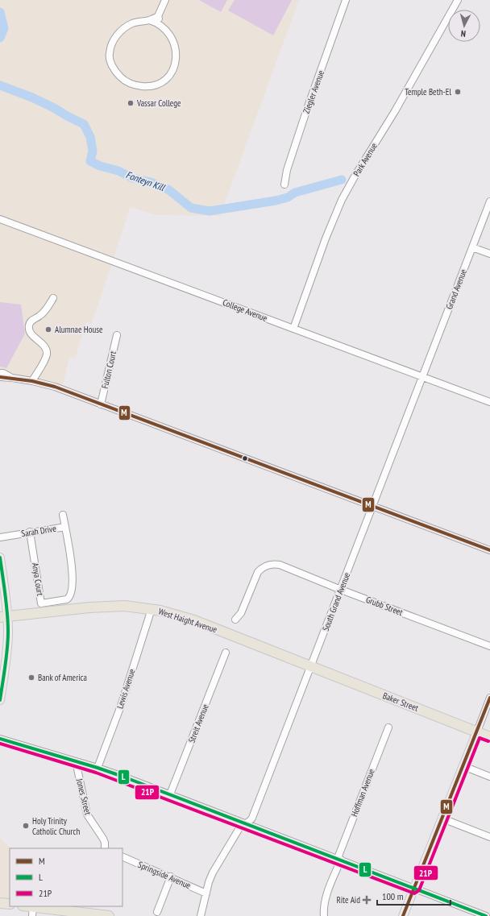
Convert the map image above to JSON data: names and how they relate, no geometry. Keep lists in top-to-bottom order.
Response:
{
  "streets": {
    "highway": ["West Haight Avenue", "Baker Street"],
    "street": [
      "Ziegler Avenue",
      "Park Avenue",
      "Grand Avenue",
      "College Avenue",
      "Fulton Court",
      "Sarah Drive",
      "Anya Court",
      "South Grand Avenue",
      "Grubb Street",
      "Lewis Avenue",
      "Streit Avenue",
      "Hoffman Avenue",
      "Jones Street",
      "Springside Avenue"
    ]
  },
  "crossings": [
    ["Park Avenue", "College Avenue"],
    ["Grand Avenue", "College Avenue"],
    ["Grand Avenue", "South Grand Avenue"],
    ["College Avenue", "South Grand Avenue"],
    ["Sarah Drive", "Anya Court"],
    ["South Grand Avenue", "Grubb Street"],
    ["South Grand Avenue", "West Haight Avenue"],
    ["South Grand Avenue", "Baker Street"],
    ["South Grand Avenue", "Springside Avenue"],
    ["West Haight Avenue", "Lewis Avenue"],
    ["West Haight Avenue", "Baker Street"]
  ],
  "water": ["Fonteyn Kill"],
  "places": {
    "other": [
      "Temple Beth-El",
      "Vassar College",
      "Alumnae House",
      "Bank of America",
      "Holy Trinity Catholic Church"
    ],
    "health": ["Rite Aid"]
  },
  "lines": ["transit line M", "transit line L", "transit line 21P"],
  "legend": ["M", "L", "21P"],
  "scale_bar": "100 m",
  "north": "bottom"
}
